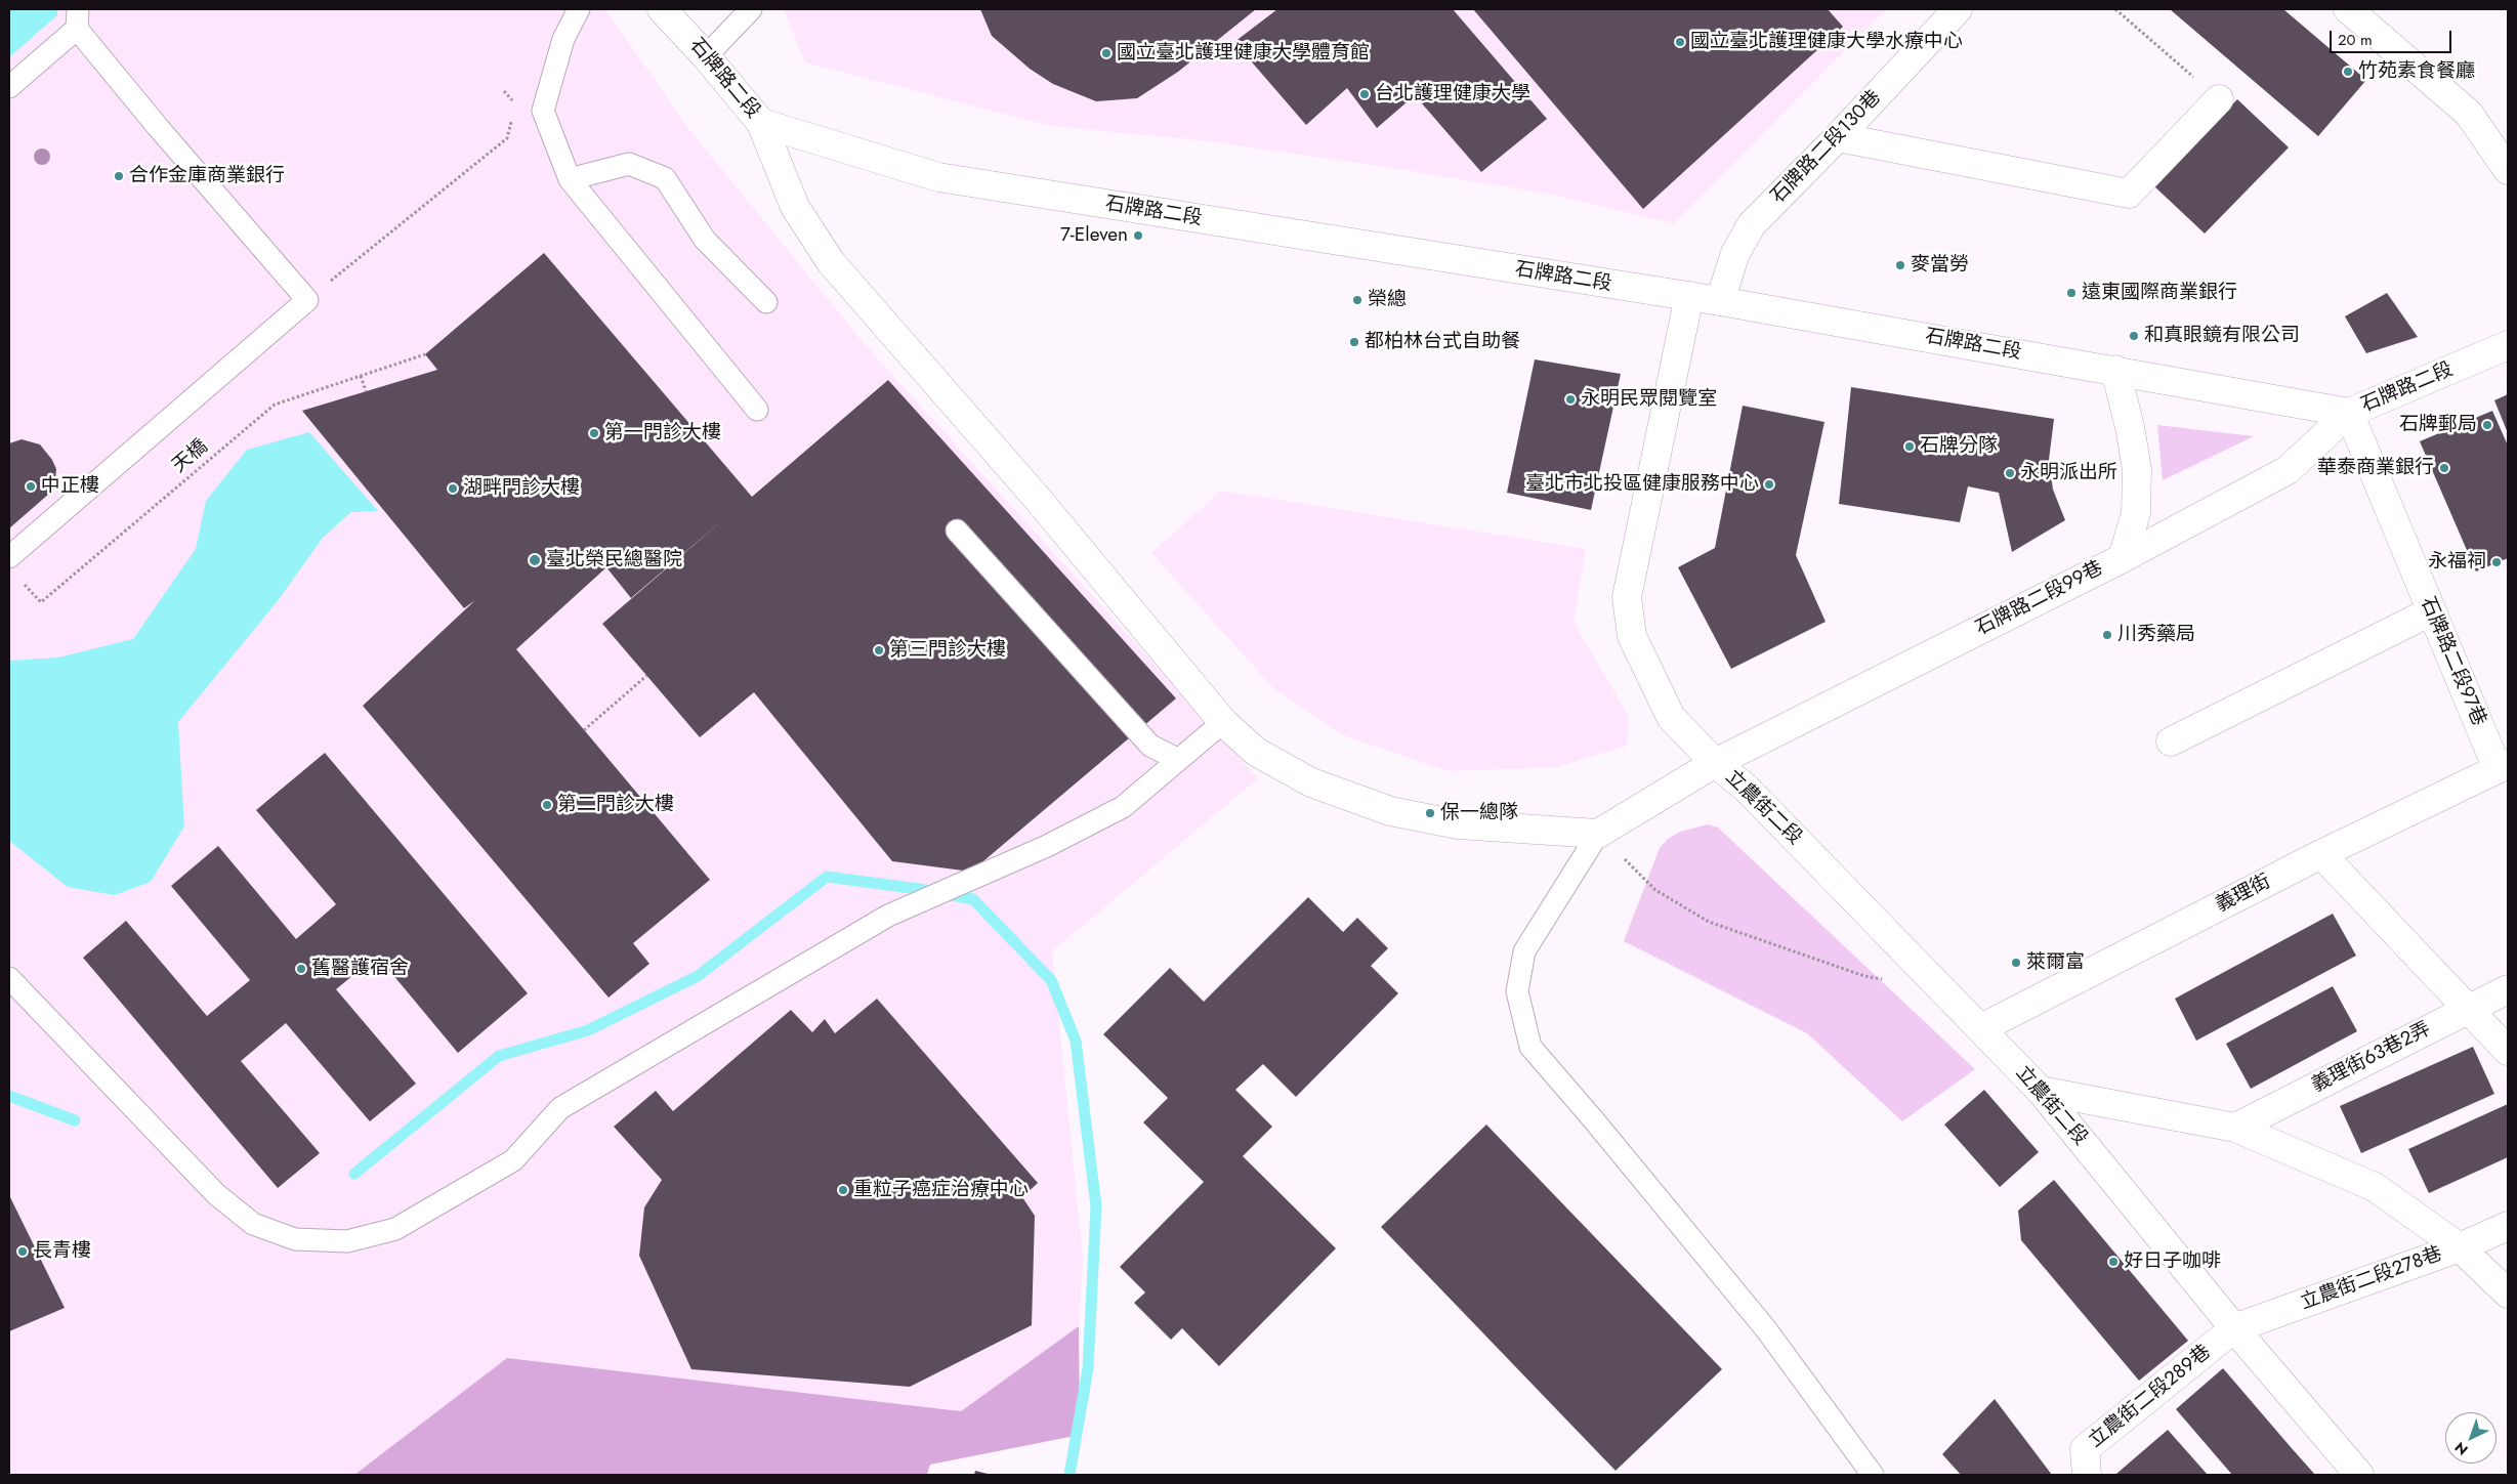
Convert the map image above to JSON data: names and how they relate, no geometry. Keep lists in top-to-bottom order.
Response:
{
  "streets": {
    "street": [
      "石牌路二段",
      "石牌路二段130巷",
      "石牌路二段99巷",
      "石牌路二段97巷",
      "立農街二段",
      "義理街",
      "義理街63巷2弄",
      "立農街二段278巷",
      "立農街二段289巷"
    ],
    "path": ["天橋"]
  },
  "crossings": [
    ["石牌路二段", "石牌路二段130巷"],
    ["石牌路二段", "石牌路二段99巷"],
    ["石牌路二段", "石牌路二段97巷"],
    ["石牌路二段", "立農街二段"],
    ["石牌路二段99巷", "石牌路二段97巷"],
    ["石牌路二段99巷", "立農街二段"],
    ["石牌路二段97巷", "義理街"],
    ["立農街二段", "義理街"],
    ["立農街二段", "立農街二段278巷"],
    ["立農街二段", "立農街二段289巷"],
    ["立農街二段278巷", "立農街二段289巷"]
  ],
  "places": [
    "國立臺北護理健康大學水療中心",
    "國立臺北護理健康大學體育館",
    "竹苑素食餐廳",
    "台北護理健康大學",
    "合作金庫商業銀行",
    "7-Eleven",
    "麥當勞",
    "遠東國際商業銀行",
    "榮總",
    "和真眼鏡有限公司",
    "都柏林台式自助餐",
    "永明民眾閱覽室",
    "石牌郵局",
    "第一門診大樓",
    "石牌分隊",
    "華泰商業銀行",
    "永明派出所",
    "臺北市北投區健康服務中心",
    "中正樓",
    "湖畔門診大樓",
    "臺北榮民總醫院",
    "永福祠",
    "川秀藥局",
    "第三門診大樓",
    "第二門診大樓",
    "保一總隊",
    "萊爾富",
    "舊醫護宿舍",
    "重粒子癌症治療中心",
    "長青樓",
    "好日子咖啡"
  ],
  "scale_bar": "20 m",
  "north": "bottom left"
}
